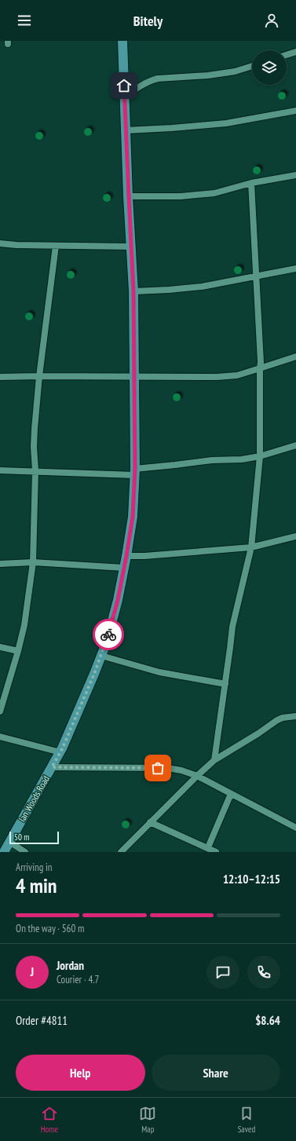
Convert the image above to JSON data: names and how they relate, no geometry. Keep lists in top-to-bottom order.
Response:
{
  "streets": {
    "street": ["Ian Woods Road"]
  },
  "scale_bar": "50 m",
  "page": {
    "header": "Bitely",
    "scale": "50 m",
    "heading": ["4 min", "Arriving in", "12:10–12:15"],
    "panel": [
      "Jordan",
      "Courier · 4.7",
      "Order #4811",
      "$8.64"
    ],
    "bar": "On the way · 560 m",
    "round": "J",
    "buttons": ["Help", "Share"],
    "tabs": ["Home", "Map", "Saved"]
  }
}
